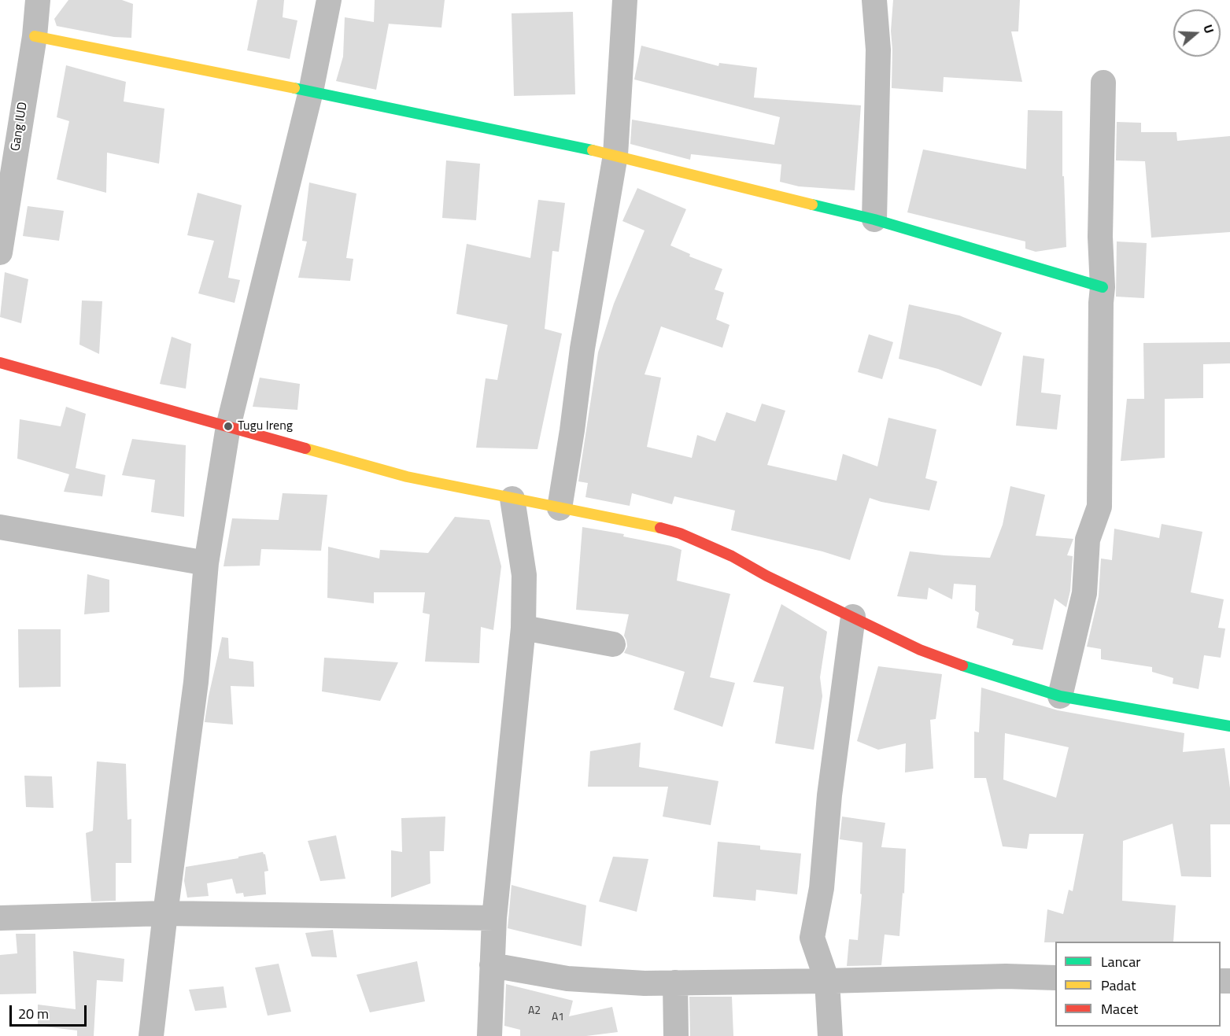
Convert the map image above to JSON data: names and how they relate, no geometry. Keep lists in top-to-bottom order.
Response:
{
  "streets": {
    "street": ["Gang IUD"]
  },
  "places": ["Tugu Ireng"],
  "house_numbers": ["A2", "A1"],
  "legend": ["Lancar", "Padat", "Macet"],
  "scale_bar": "20 m",
  "north": "right"
}
